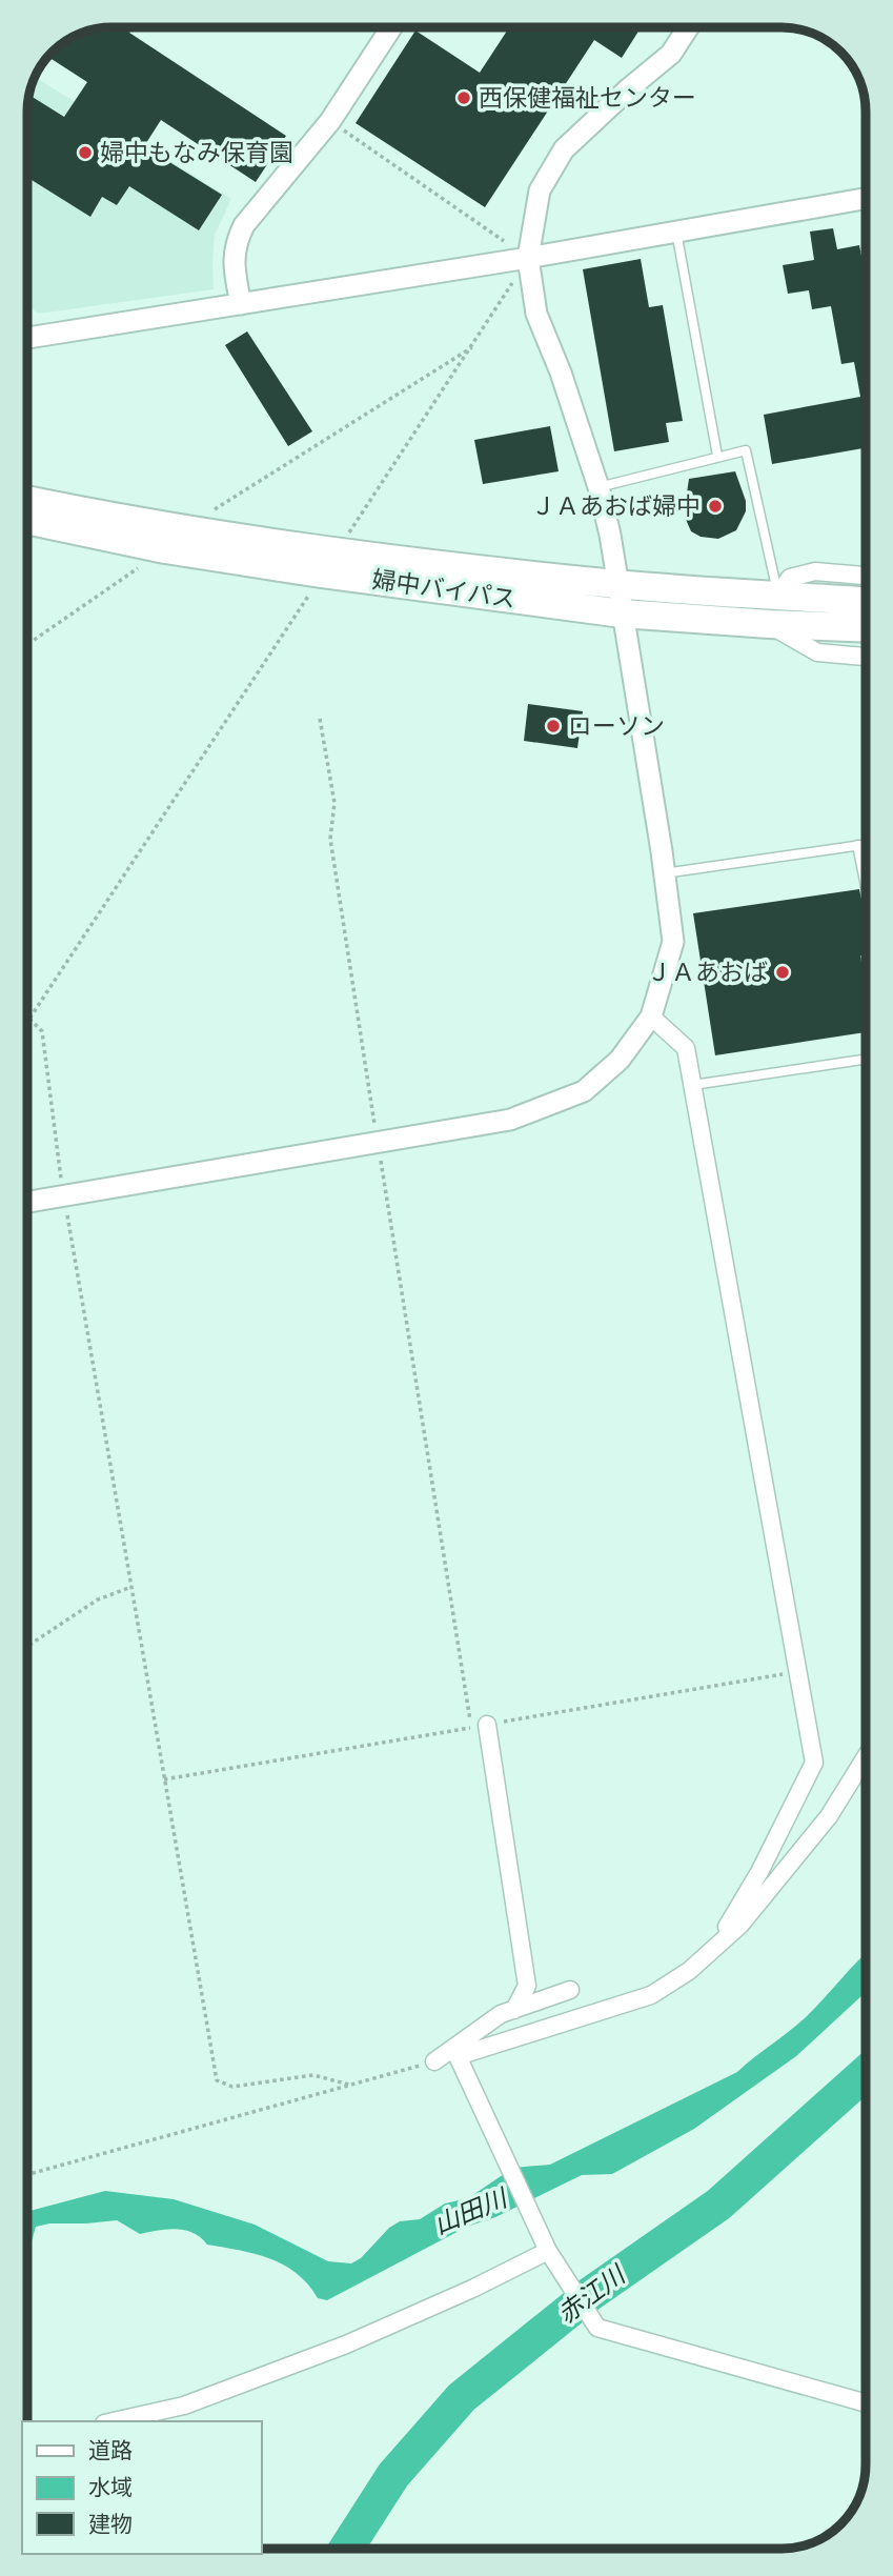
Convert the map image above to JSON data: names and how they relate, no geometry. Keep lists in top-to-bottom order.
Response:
{
  "streets": {
    "highway": ["婦中バイパス"]
  },
  "water": ["山田川", "赤江川"],
  "places": [
    "西保健福祉センター",
    "婦中もなみ保育園",
    "ＪＡあおば婦中",
    "ローソン",
    "ＪＡあおば"
  ],
  "legend": ["道路", "水域", "建物"]
}
